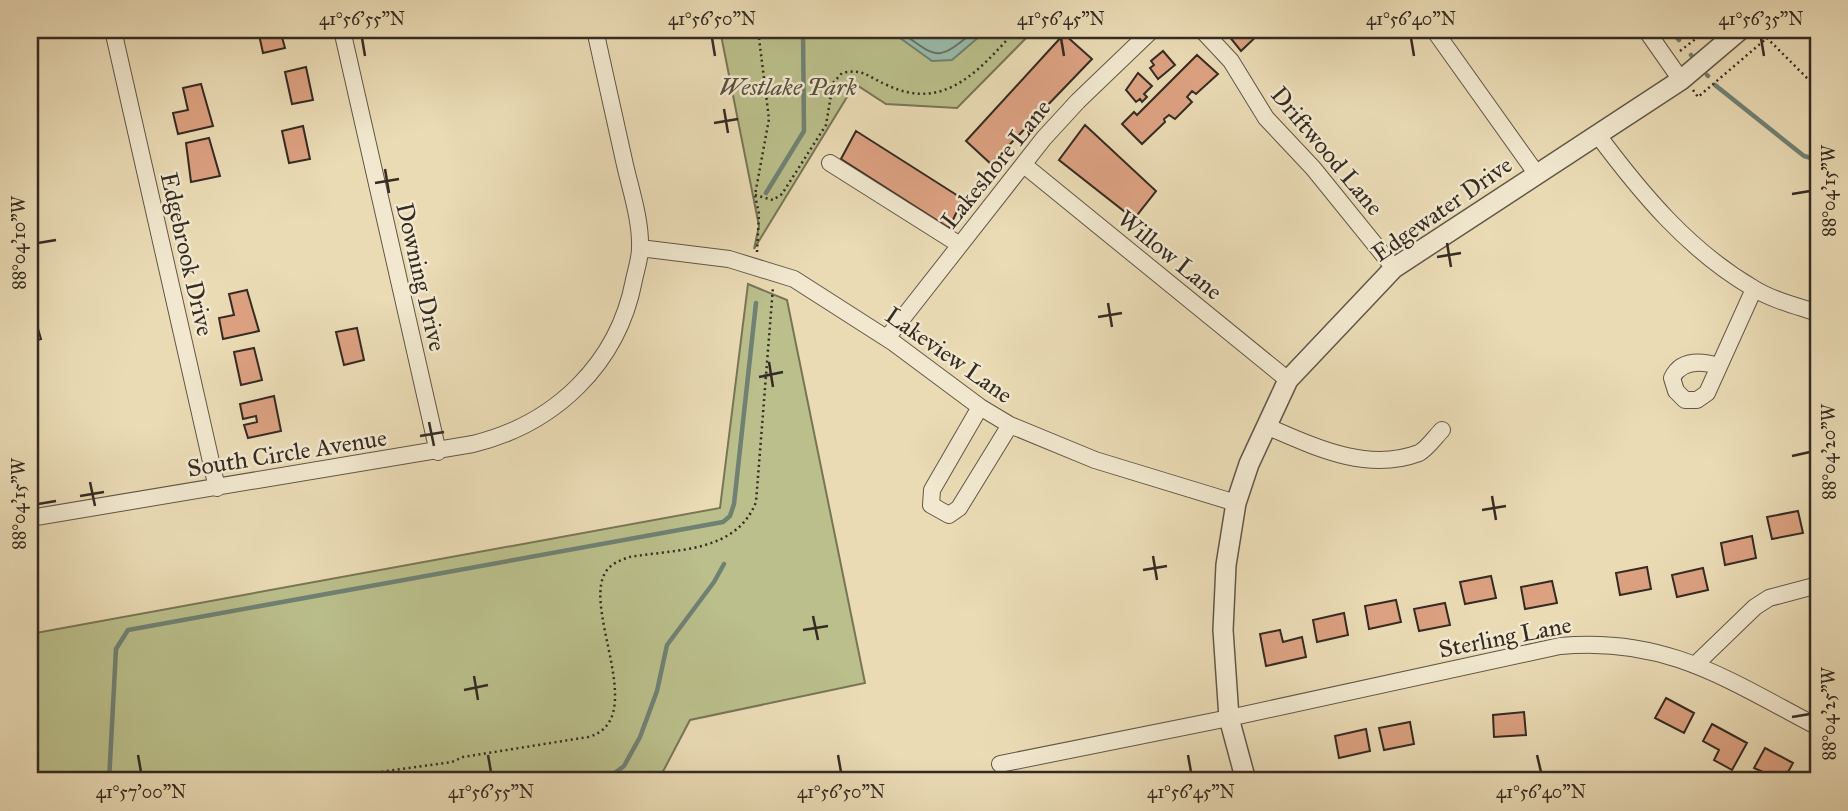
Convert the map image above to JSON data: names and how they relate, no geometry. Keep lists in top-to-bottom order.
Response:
{
  "streets": {
    "street": [
      "Driftwood Lane",
      "Lakeshore Lane",
      "Edgewater Drive",
      "Edgebrook Drive",
      "Willow Lane",
      "Downing Drive",
      "Lakeview Lane",
      "South Circle Avenue",
      "Sterling Lane"
    ]
  },
  "crossings": [
    ["Driftwood Lane", "Edgewater Drive"],
    ["Lakeshore Lane", "Willow Lane"],
    ["Lakeshore Lane", "Lakeview Lane"],
    ["Edgewater Drive", "Willow Lane"],
    ["Edgewater Drive", "Lakeview Lane"],
    ["Edgewater Drive", "Sterling Lane"],
    ["Edgebrook Drive", "South Circle Avenue"],
    ["Downing Drive", "South Circle Avenue"],
    ["Lakeview Lane", "South Circle Avenue"]
  ],
  "parks": ["Westlake Park"],
  "coordinates": [
    "41°56'55\"N",
    "41°56'50\"N",
    "41°56'45\"N",
    "41°56'40\"N",
    "41°56'35\"N",
    "88°04'15\"W",
    "88°04'10\"W",
    "88°04'20\"W",
    "88°04'25\"W",
    "41°57'00\"N"
  ]
}
